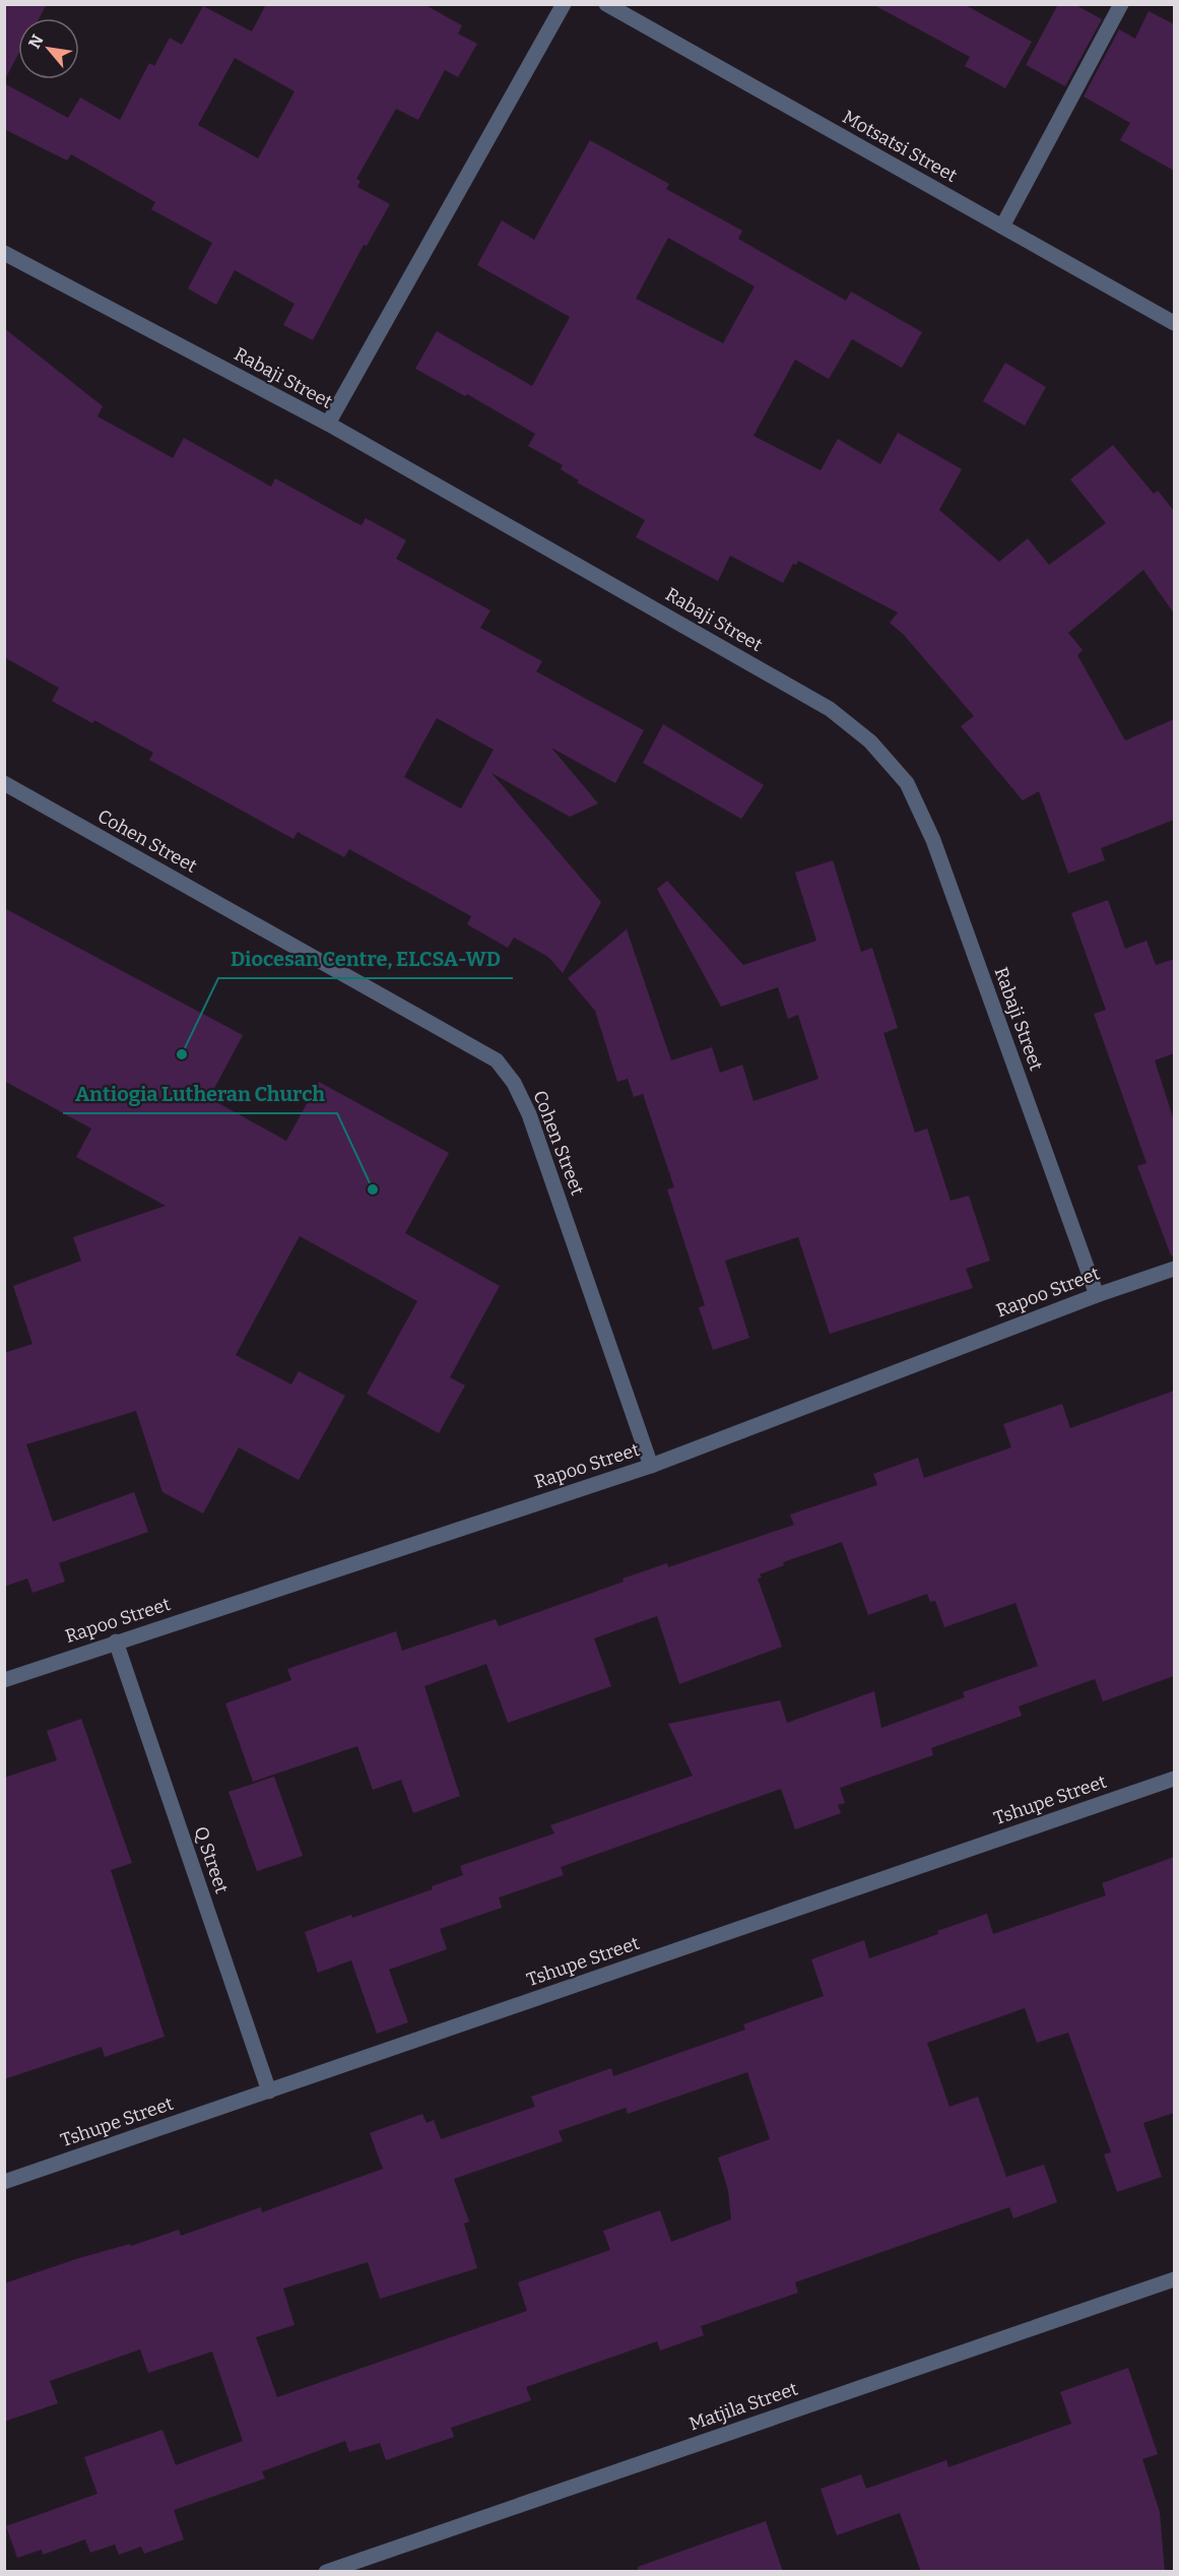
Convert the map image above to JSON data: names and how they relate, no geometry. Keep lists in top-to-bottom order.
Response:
{
  "streets": {
    "street": [
      "Motsatsi Street",
      "Rabaji Street",
      "Cohen Street",
      "Rapoo Street",
      "Tshupe Street",
      "Q Street",
      "Matjila Street"
    ]
  },
  "crossings": [
    ["Rabaji Street", "Rapoo Street"],
    ["Cohen Street", "Rapoo Street"],
    ["Rapoo Street", "Q Street"],
    ["Tshupe Street", "Q Street"]
  ],
  "places": ["Diocesan Centre, ELCSA-WD", "Antiogia Lutheran Church"],
  "north": "top left"
}
